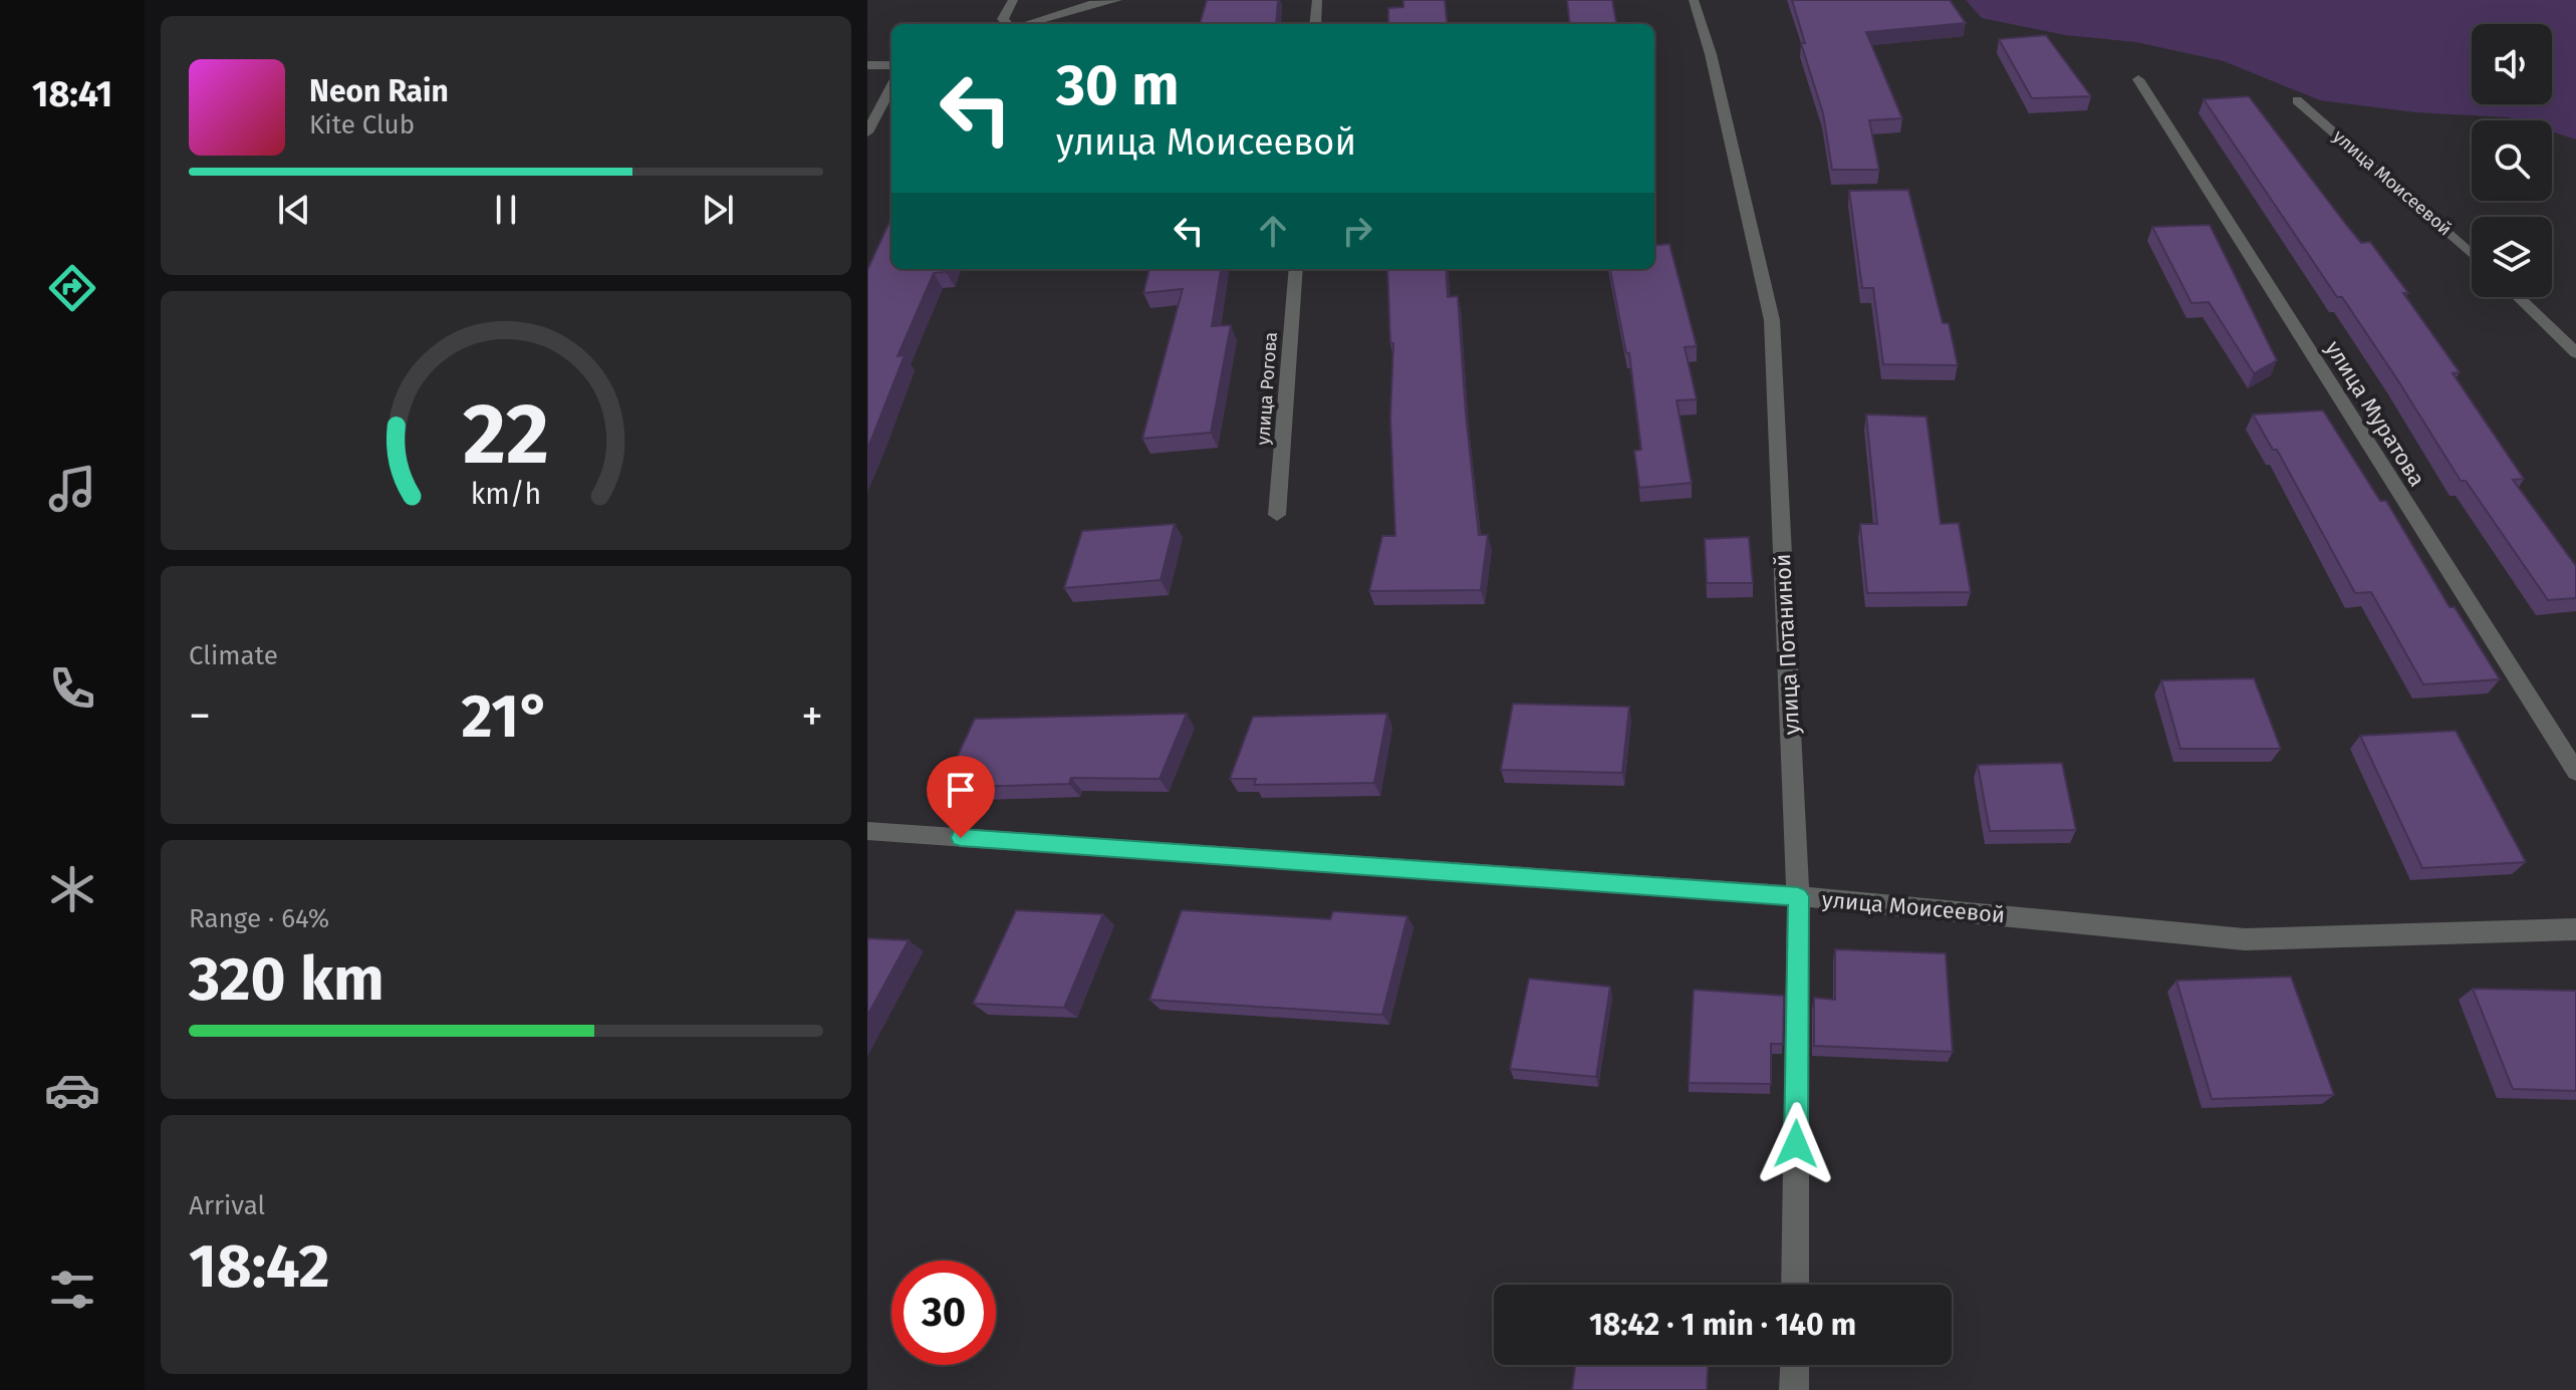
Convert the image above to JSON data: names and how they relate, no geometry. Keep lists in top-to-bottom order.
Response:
{
  "streets": {
    "street": [
      "улица Моисеевой",
      "улица Рогова",
      "улица Муратова",
      "улица Потаниной"
    ]
  },
  "crossings": [
    ["улица Моисеевой", "улица Потаниной"]
  ],
  "page": {
    "tabs": "18:41",
    "turn": ["30 m", "улица Моисеевой"],
    "song": ["Neon Rain", "Kite Club"],
    "tile": [
      "Climate",
      ["Range · 64%", "320 km"],
      ["Arrival", "18:42"]
    ],
    "heat": ["−", "21°", "+"],
    "limit": "30",
    "trip": "18:42 · 1 min · 140 m",
    "gauge": ["22", "km/h"]
  }
}
